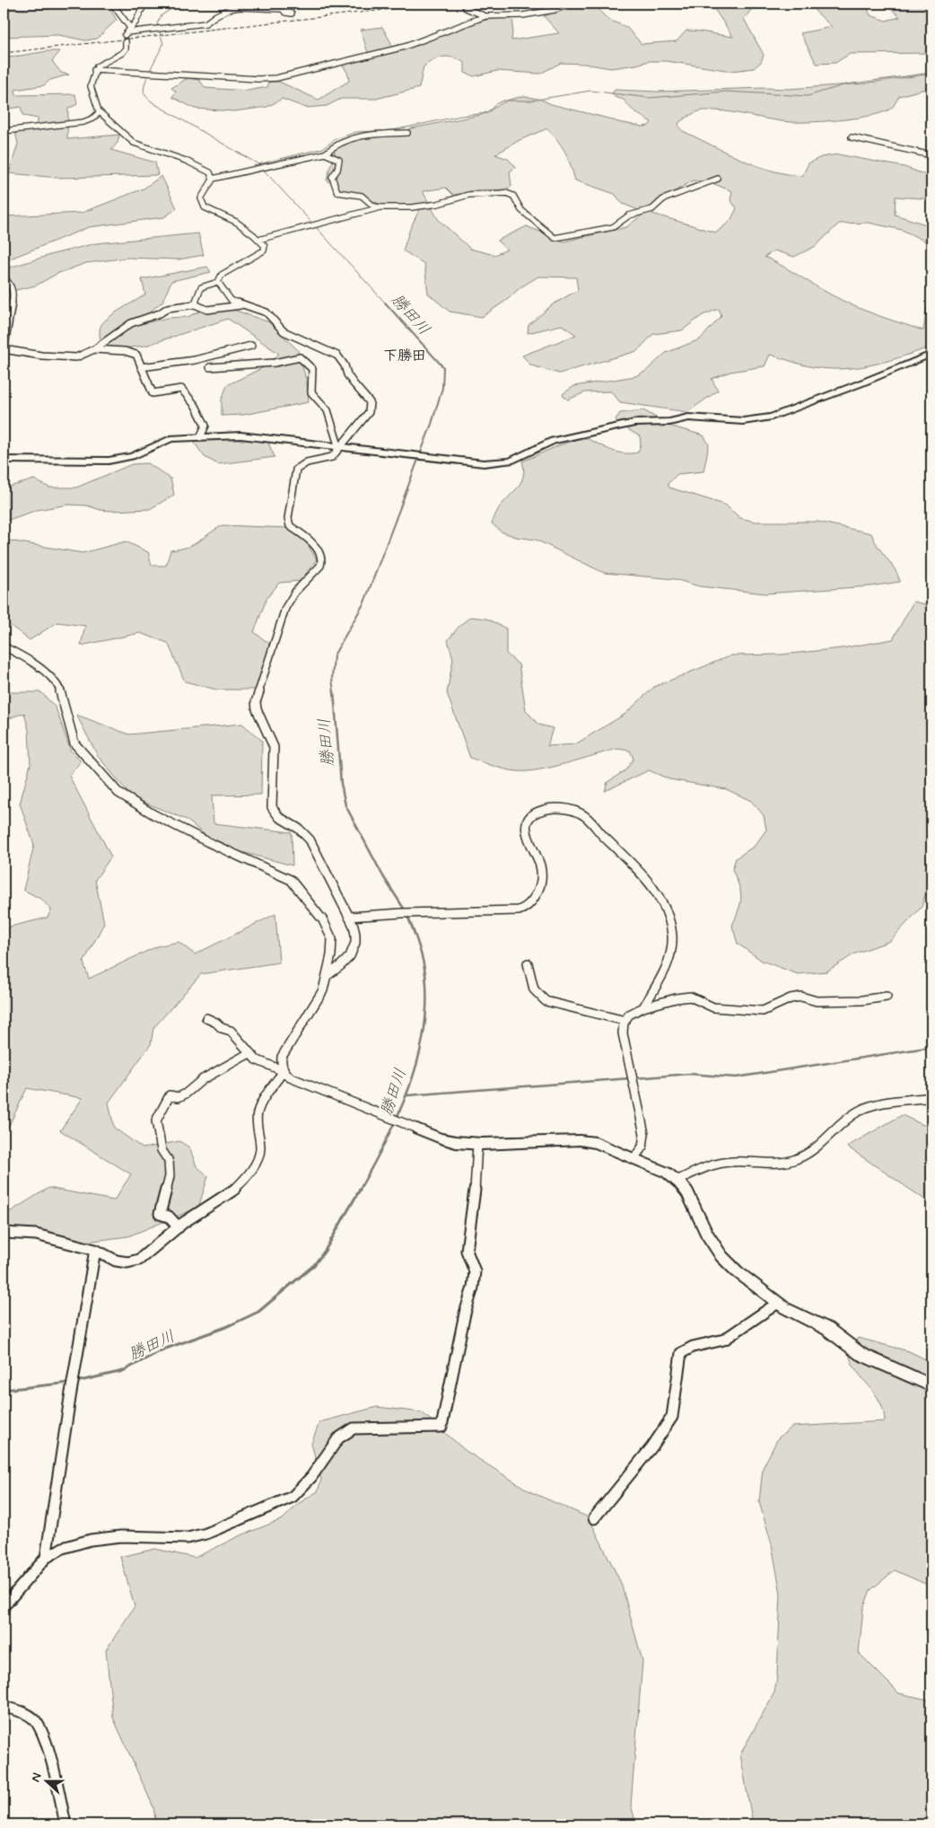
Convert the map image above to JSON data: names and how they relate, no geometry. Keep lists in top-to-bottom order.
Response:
{
  "districts": ["下勝田"],
  "water": ["勝田川"],
  "north": "left"
}
